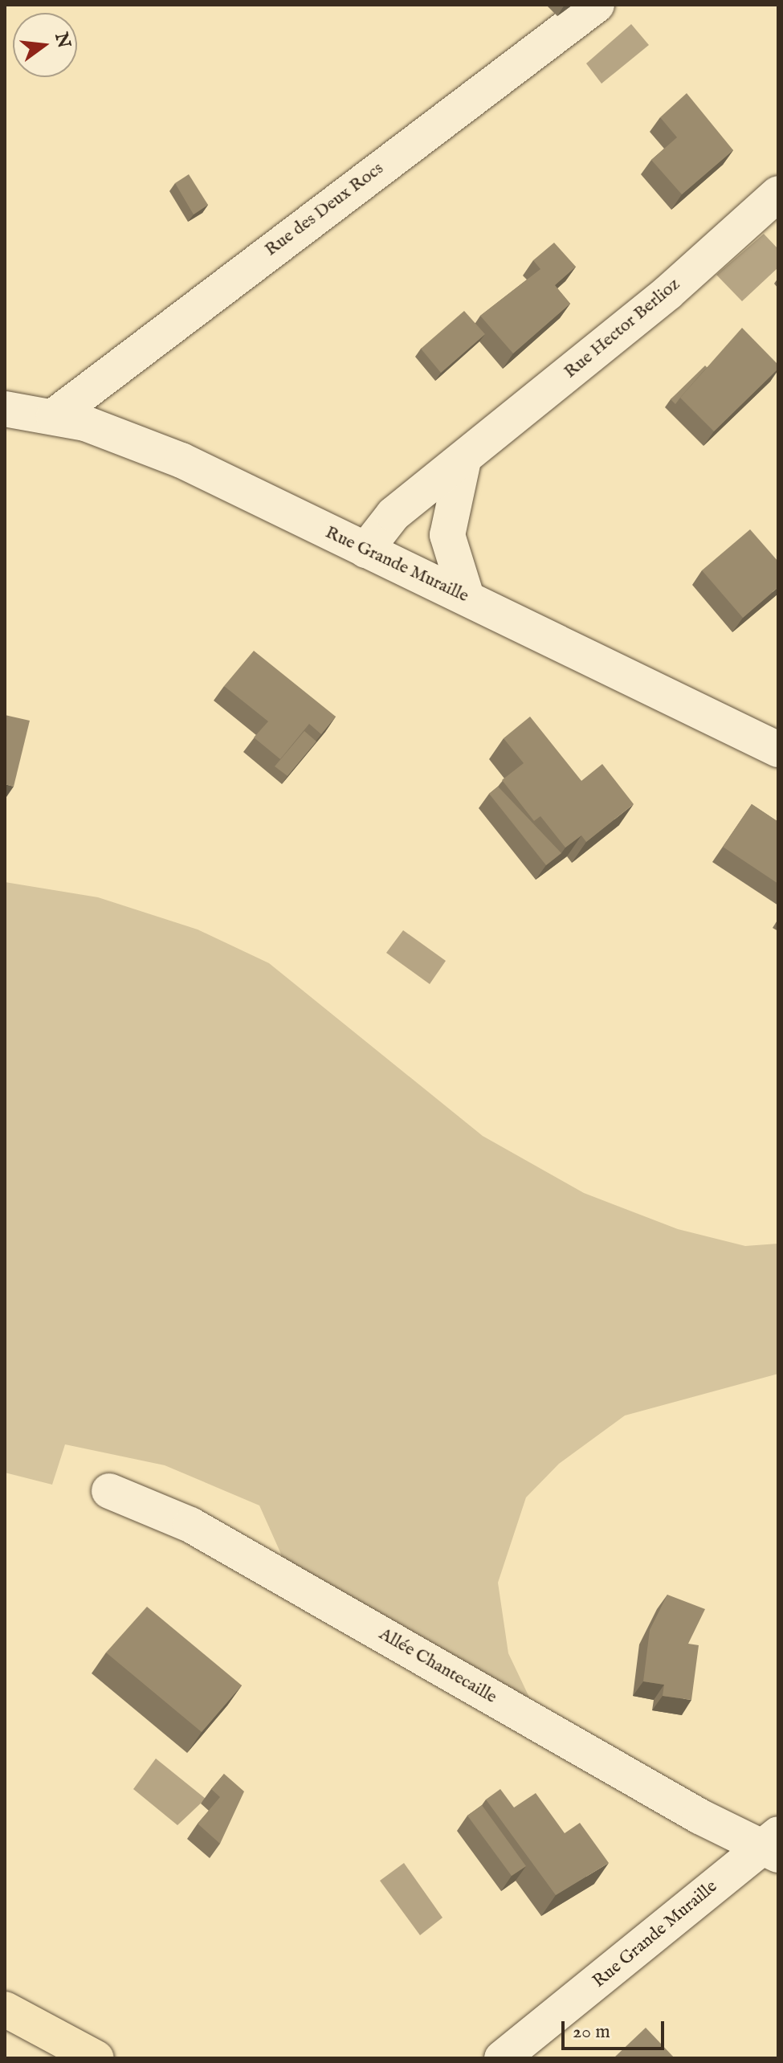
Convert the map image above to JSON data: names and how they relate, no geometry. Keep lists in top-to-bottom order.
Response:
{
  "streets": {
    "street": [
      "Rue des Deux Rocs",
      "Rue Hector Berlioz",
      "Rue Grande Muraille",
      "Allée Chantecaille"
    ]
  },
  "crossings": [
    ["Rue des Deux Rocs", "Rue Grande Muraille"],
    ["Rue Hector Berlioz", "Rue Grande Muraille"],
    ["Rue Grande Muraille", "Allée Chantecaille"]
  ],
  "scale_bar": "20 m",
  "north": "right"
}
